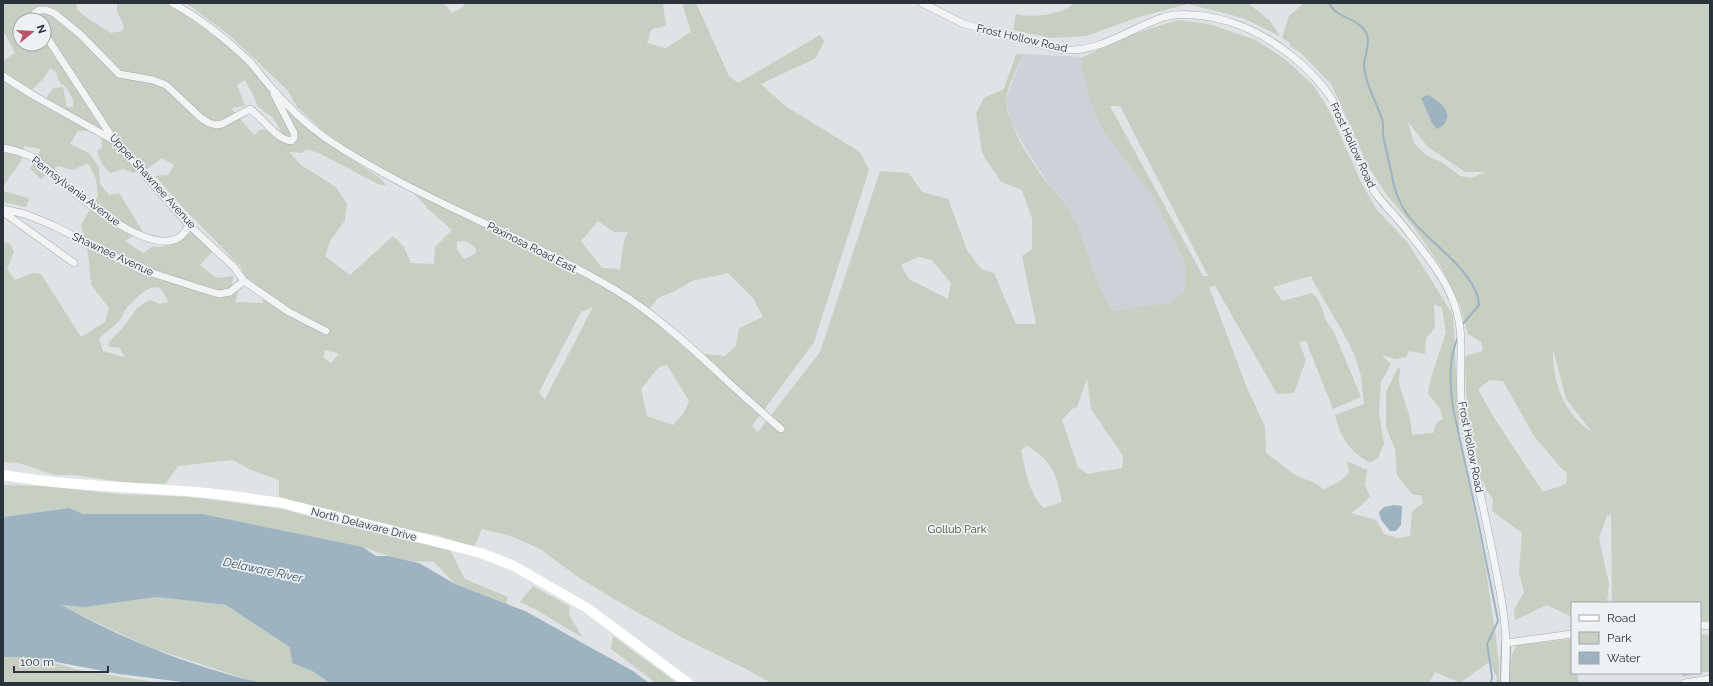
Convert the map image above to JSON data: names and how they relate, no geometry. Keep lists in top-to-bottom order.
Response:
{
  "streets": {
    "main road": ["North Delaware Drive"],
    "street": [
      "Frost Hollow Road",
      "Upper Shawnee Avenue",
      "Pennsylvania Avenue",
      "Paxinosa Road East",
      "Shawnee Avenue"
    ]
  },
  "crossings": [
    ["Upper Shawnee Avenue", "Pennsylvania Avenue"],
    ["Upper Shawnee Avenue", "Shawnee Avenue"]
  ],
  "water": ["Delaware River"],
  "parks": ["Gollub Park"],
  "legend": ["Road", "Park", "Water"],
  "scale_bar": "100 m",
  "north": "right"
}
